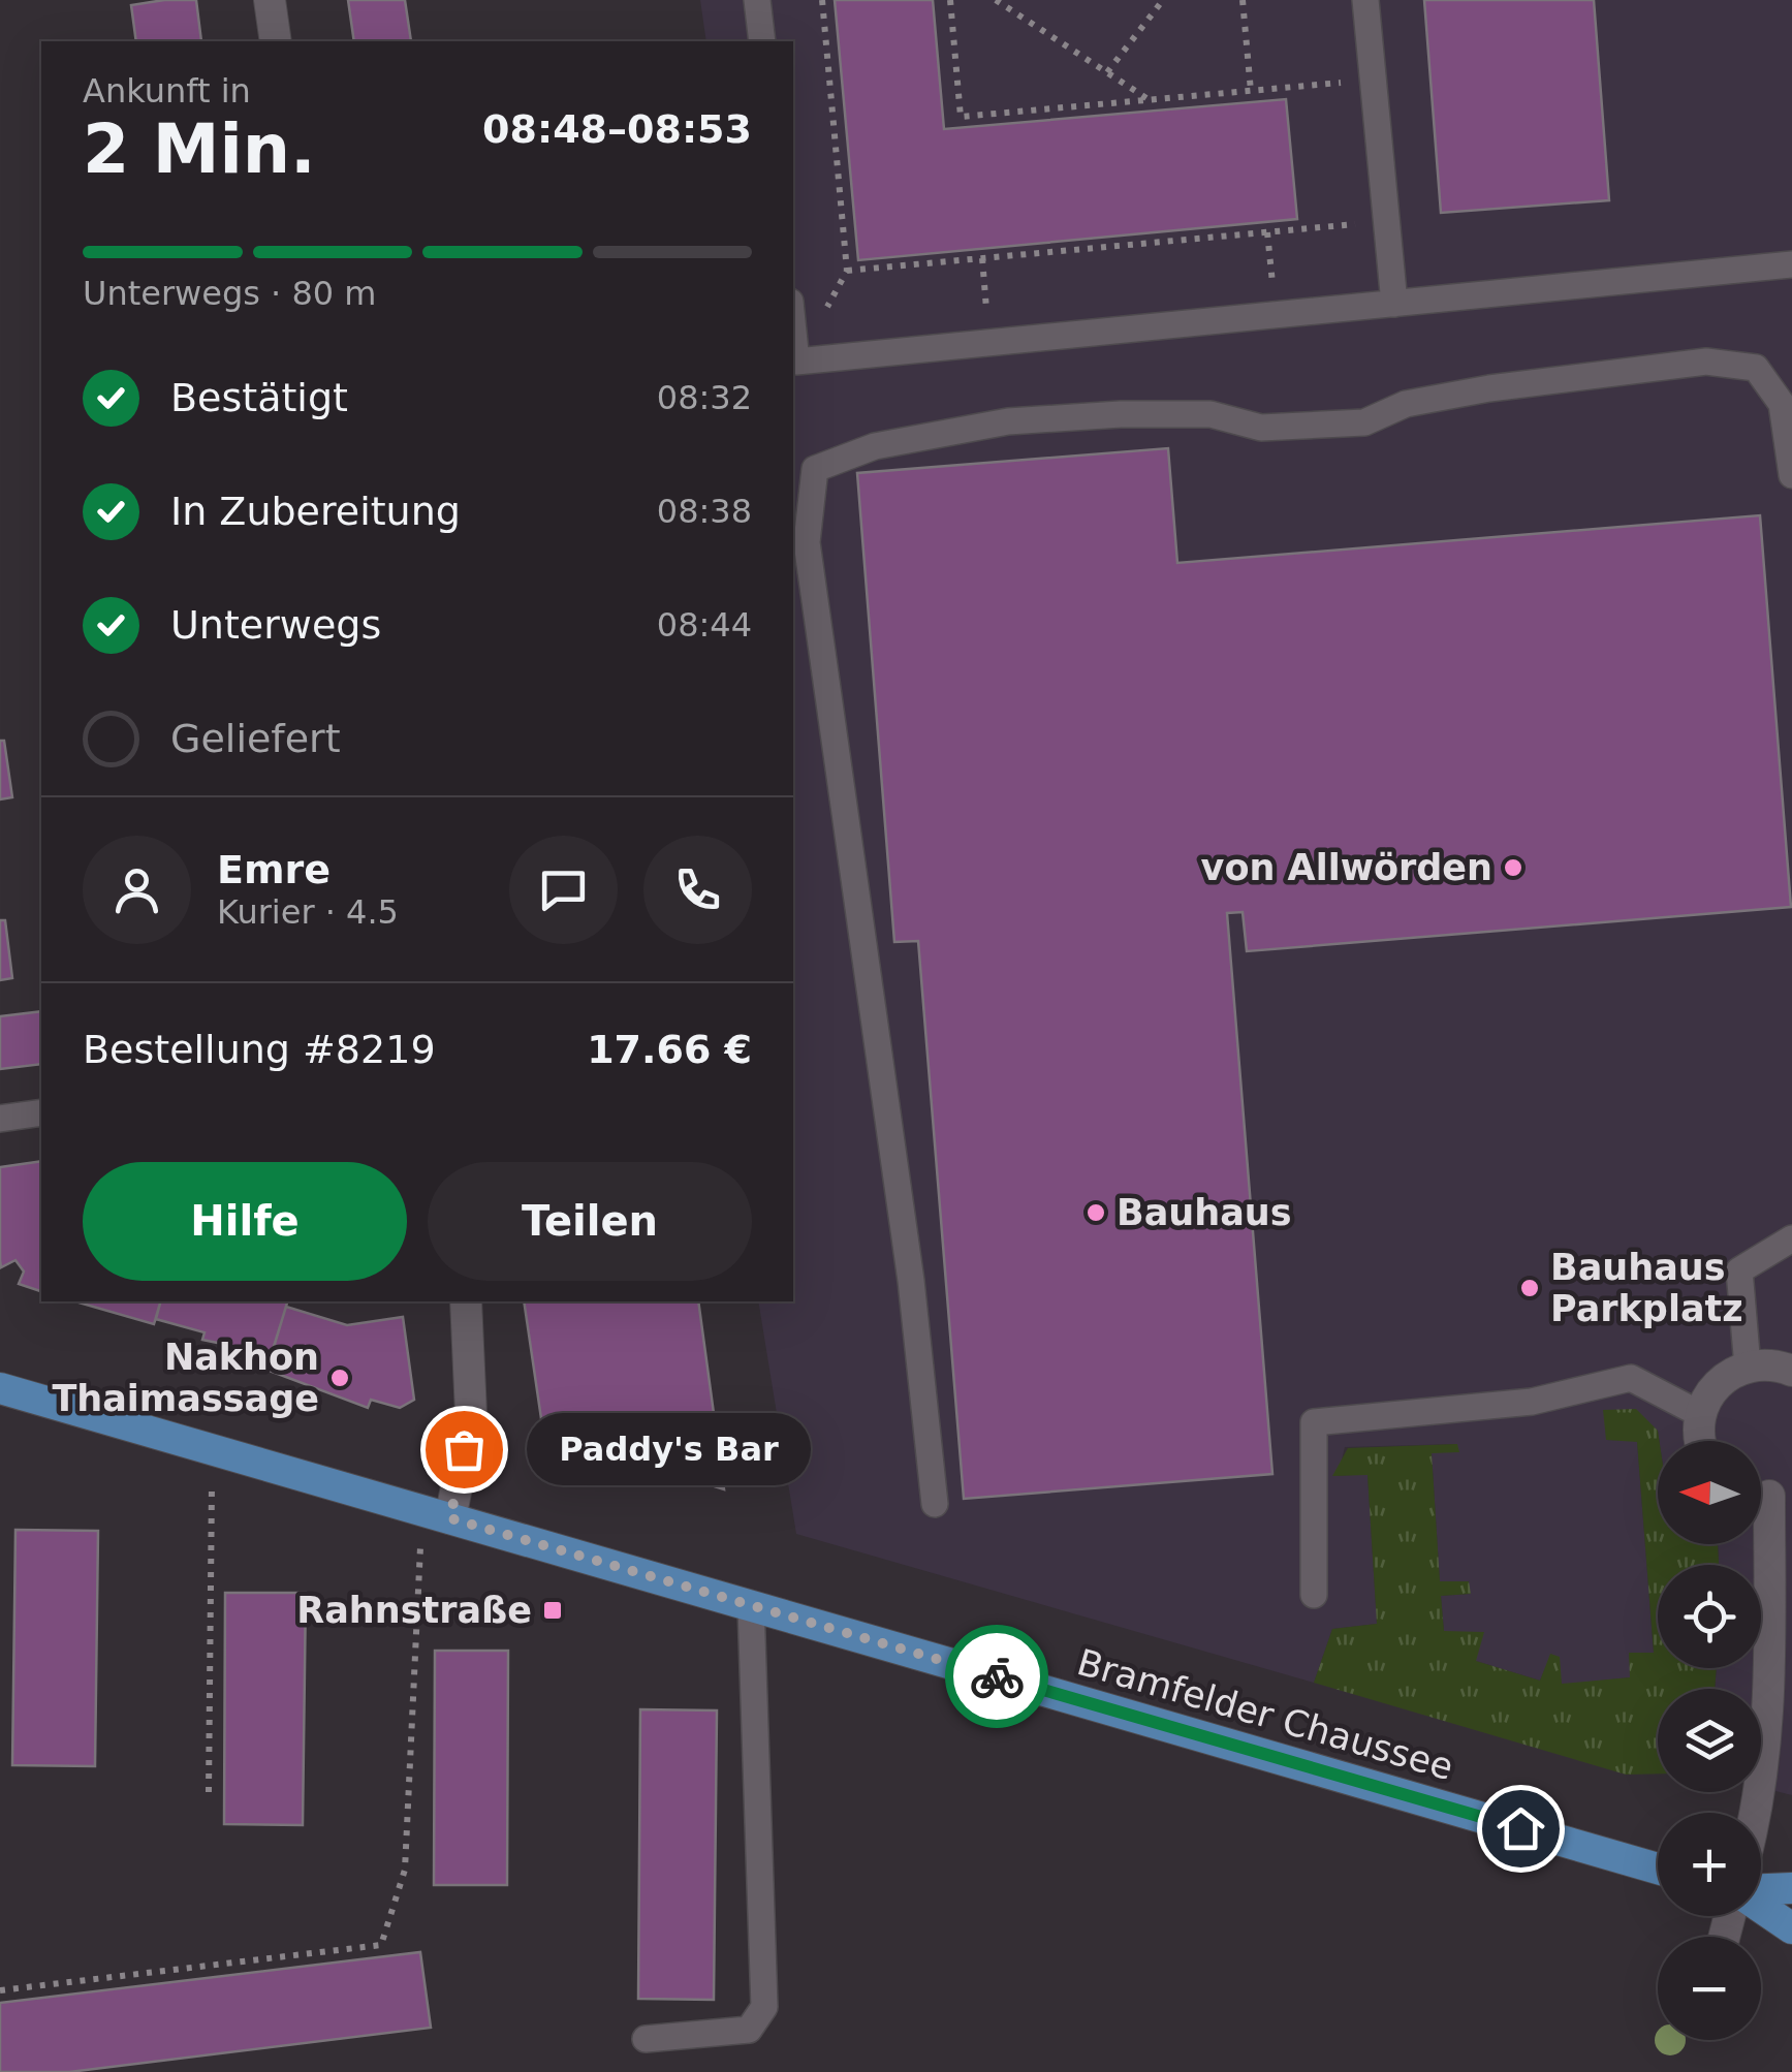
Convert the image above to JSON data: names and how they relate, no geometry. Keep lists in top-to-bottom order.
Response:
{
  "streets": {
    "main road": ["Bramfelder Chaussee"]
  },
  "places": {
    "other": [
      "von Allwörden",
      "Bauhaus",
      "Bauhaus Parkplatz",
      "Nakhon Thaimassage",
      "Paddy's Bar"
    ],
    "transit": ["Rahnstraße"]
  },
  "north": "left",
  "page": {
    "heading": ["2 Min.", "Ankunft in", "08:48–08:53"],
    "panel": [
      "Emre",
      "Kurier · 4.5",
      "Bestellung #8219",
      "17.66 €"
    ],
    "bar": "Unterwegs · 80 m",
    "list": [
      ["Bestätigt", "08:32"],
      ["In Zubereitung", "08:38"],
      ["Unterwegs", "08:44"],
      "Geliefert"
    ],
    "buttons": ["Hilfe", "Teilen"],
    "bubble": "Paddy's Bar",
    "map_buttons": ["+", "−"]
  }
}
